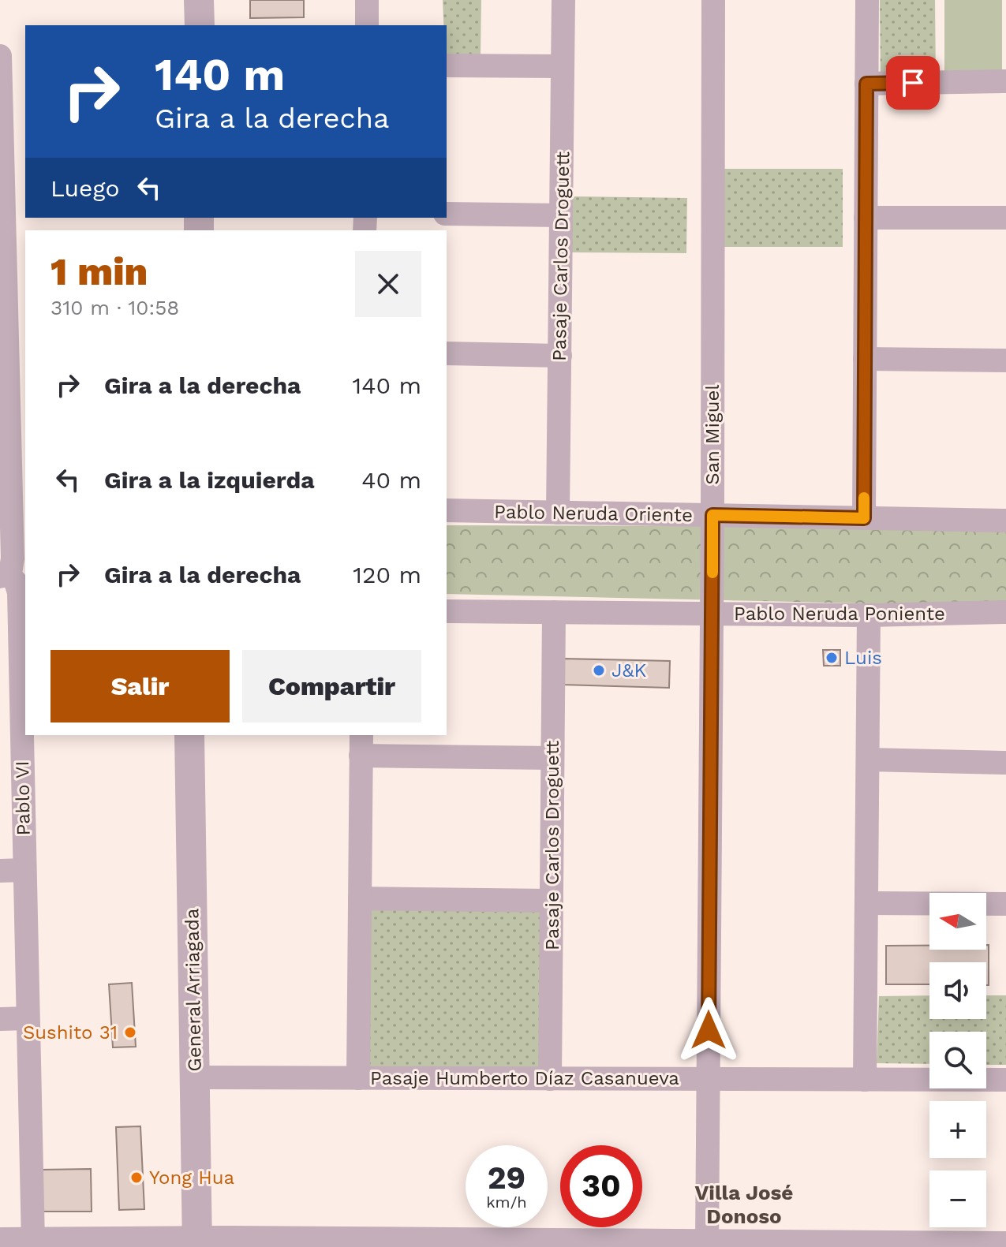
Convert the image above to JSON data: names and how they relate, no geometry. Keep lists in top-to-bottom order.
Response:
{
  "streets": {
    "street": [
      "Pasaje Carlos Droguett",
      "San Miguel",
      "Pablo Neruda Oriente",
      "Pablo Neruda Poniente",
      "Pablo VI",
      "General Arriagada",
      "Pasaje Humberto Díaz Casanueva"
    ]
  },
  "crossings": [
    ["Pasaje Carlos Droguett", "Pablo Neruda Oriente"],
    ["Pasaje Carlos Droguett", "Pablo Neruda Poniente"],
    ["Pasaje Carlos Droguett", "Pasaje Humberto Díaz Casanueva"],
    ["San Miguel", "Pablo Neruda Oriente"],
    ["San Miguel", "Pablo Neruda Poniente"],
    ["San Miguel", "Pasaje Humberto Díaz Casanueva"],
    ["General Arriagada", "Pasaje Humberto Díaz Casanueva"]
  ],
  "districts": ["Villa José Donoso"],
  "places": [
    "Luis",
    "J&K",
    "Sushito 31",
    "Yong Hua"
  ],
  "north": "left",
  "page": {
    "turn": ["140 m", "Gira a la derecha"],
    "then": "Luego",
    "heading": ["1 min", "310 m · 10:58"],
    "list": [
      {
        "name": "Gira a la derecha",
        "value": "140 m"
      },
      {
        "name": "Gira a la izquierda",
        "value": "40 m"
      },
      {
        "name": "Gira a la derecha",
        "value": "120 m"
      }
    ],
    "buttons": ["Salir", "Compartir"],
    "map_buttons": ["+", "−"],
    "speed": "29 km/h",
    "limit": "30"
  }
}
